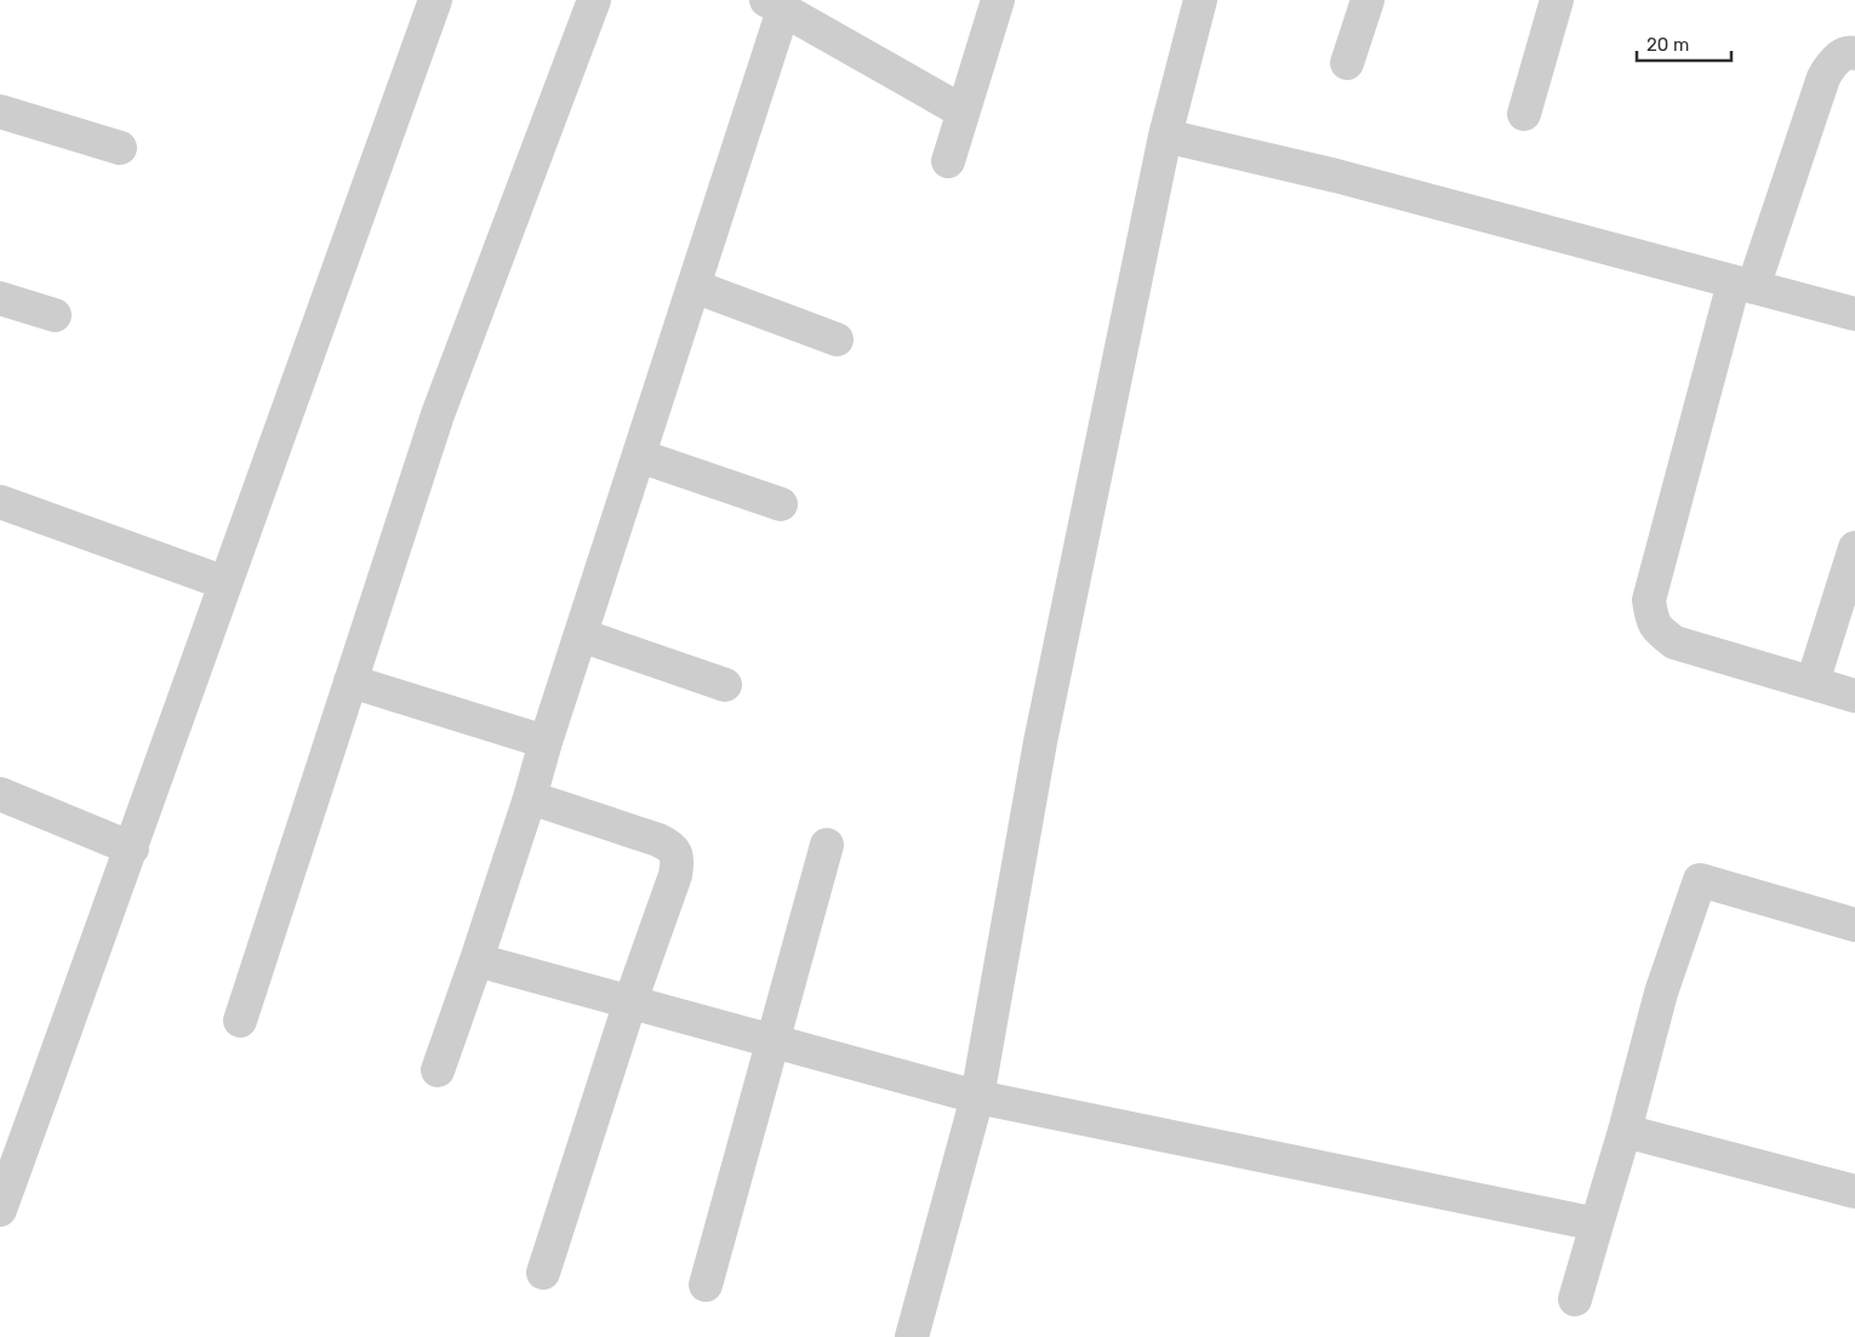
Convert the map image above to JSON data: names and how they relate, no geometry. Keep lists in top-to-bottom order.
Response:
{
  "scale_bar": "20 m"
}
